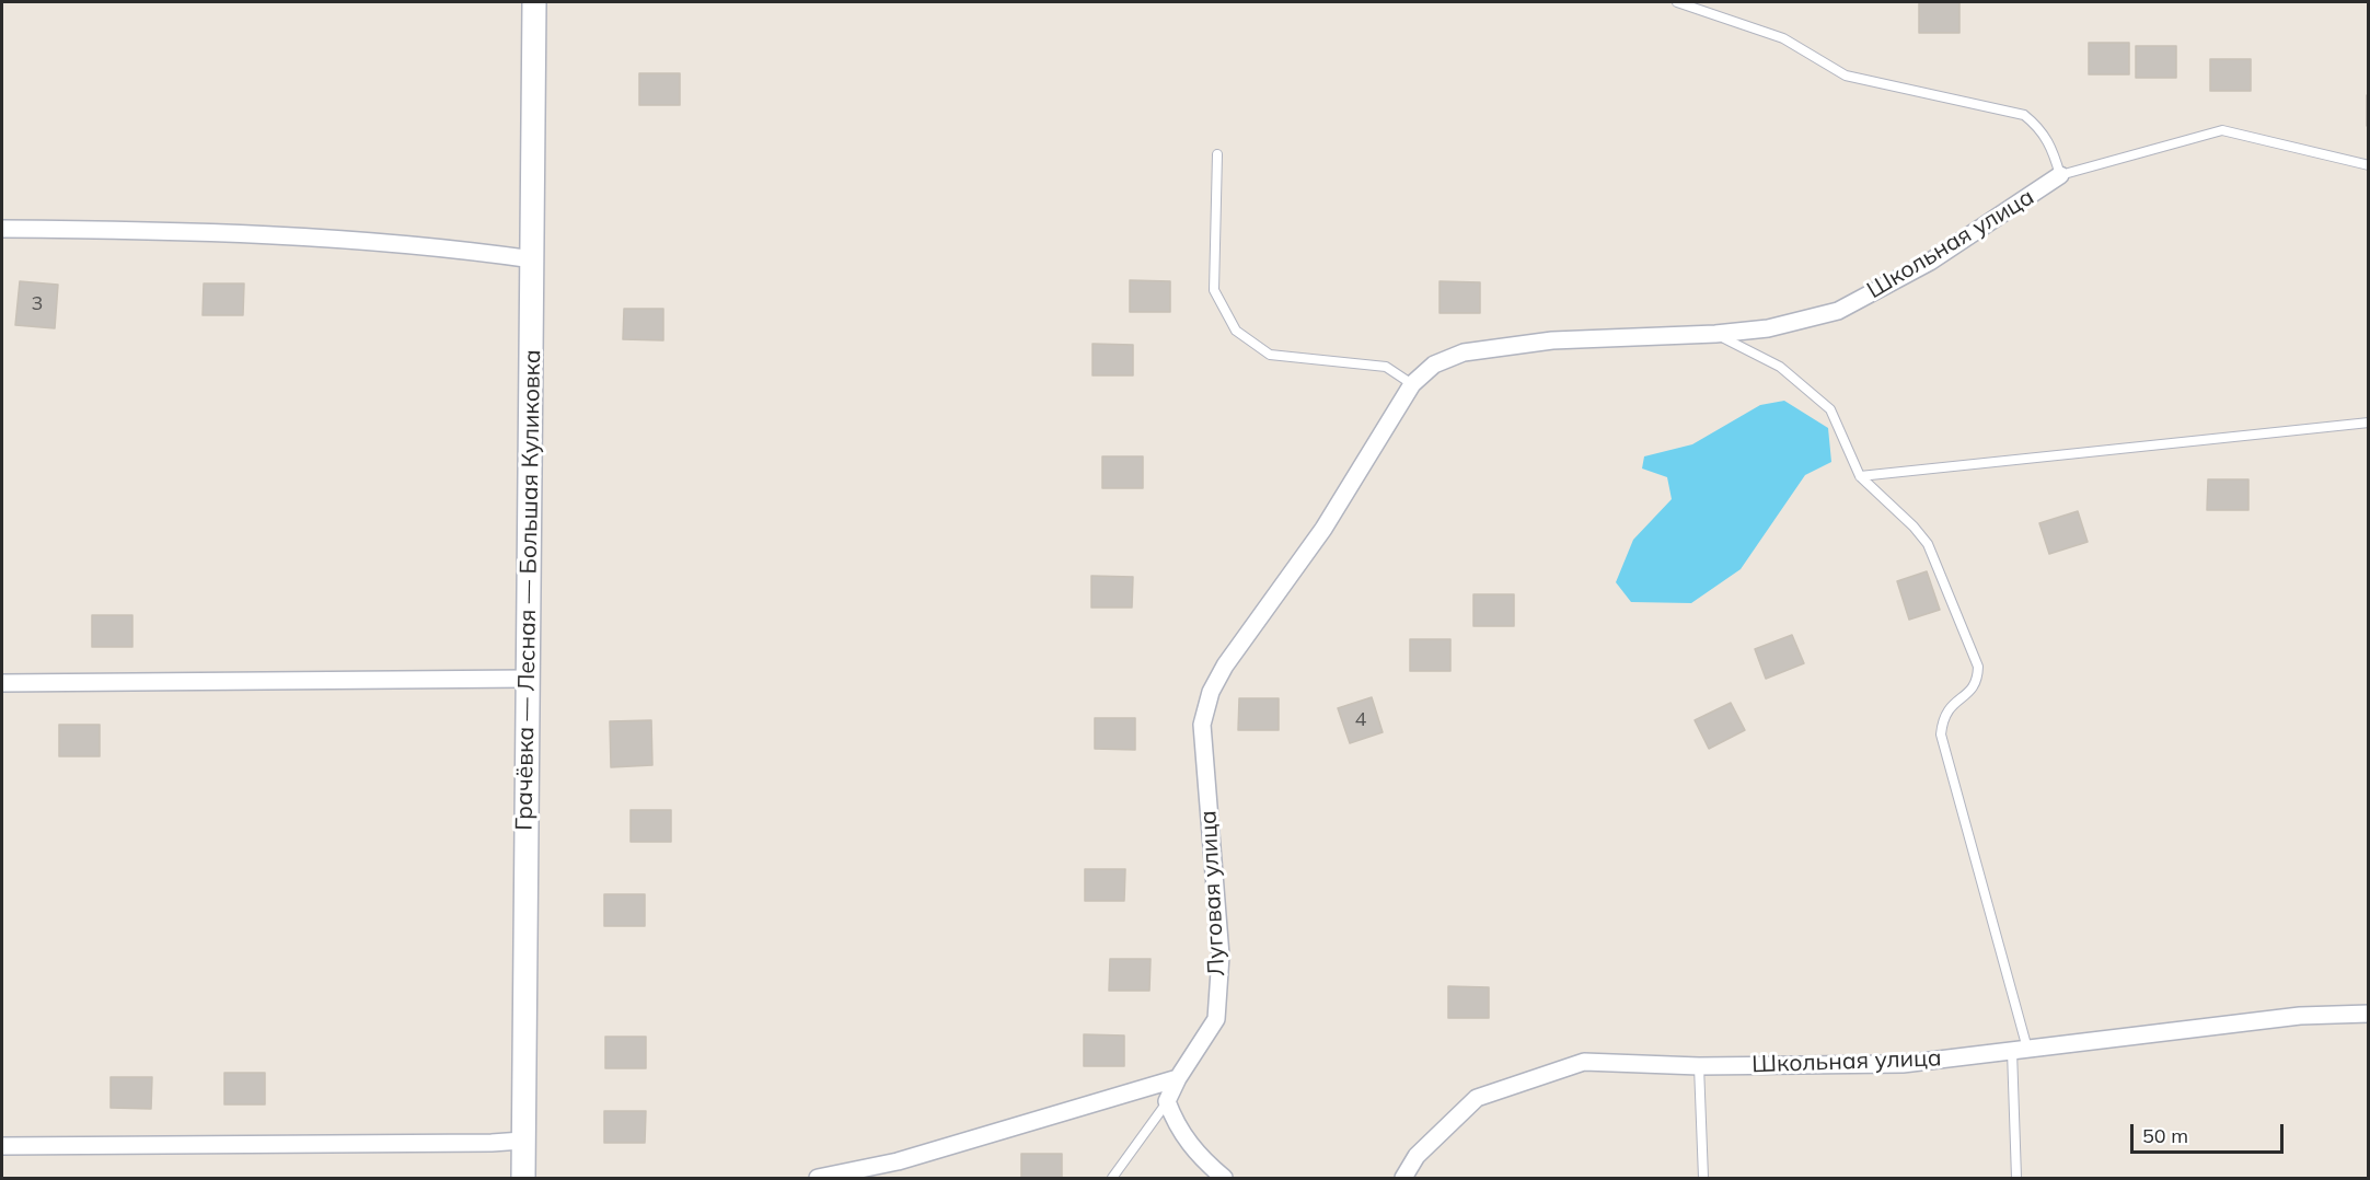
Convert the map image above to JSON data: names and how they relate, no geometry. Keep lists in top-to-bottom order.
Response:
{
  "streets": {
    "street": ["Школьная улица", "Грачёвка — Лесная — Большая Куликовка", "Луговая улица"]
  },
  "crossings": [
    ["Школьная улица", "Луговая улица"]
  ],
  "house_numbers": ["3", "4"],
  "scale_bar": "50 m"
}
